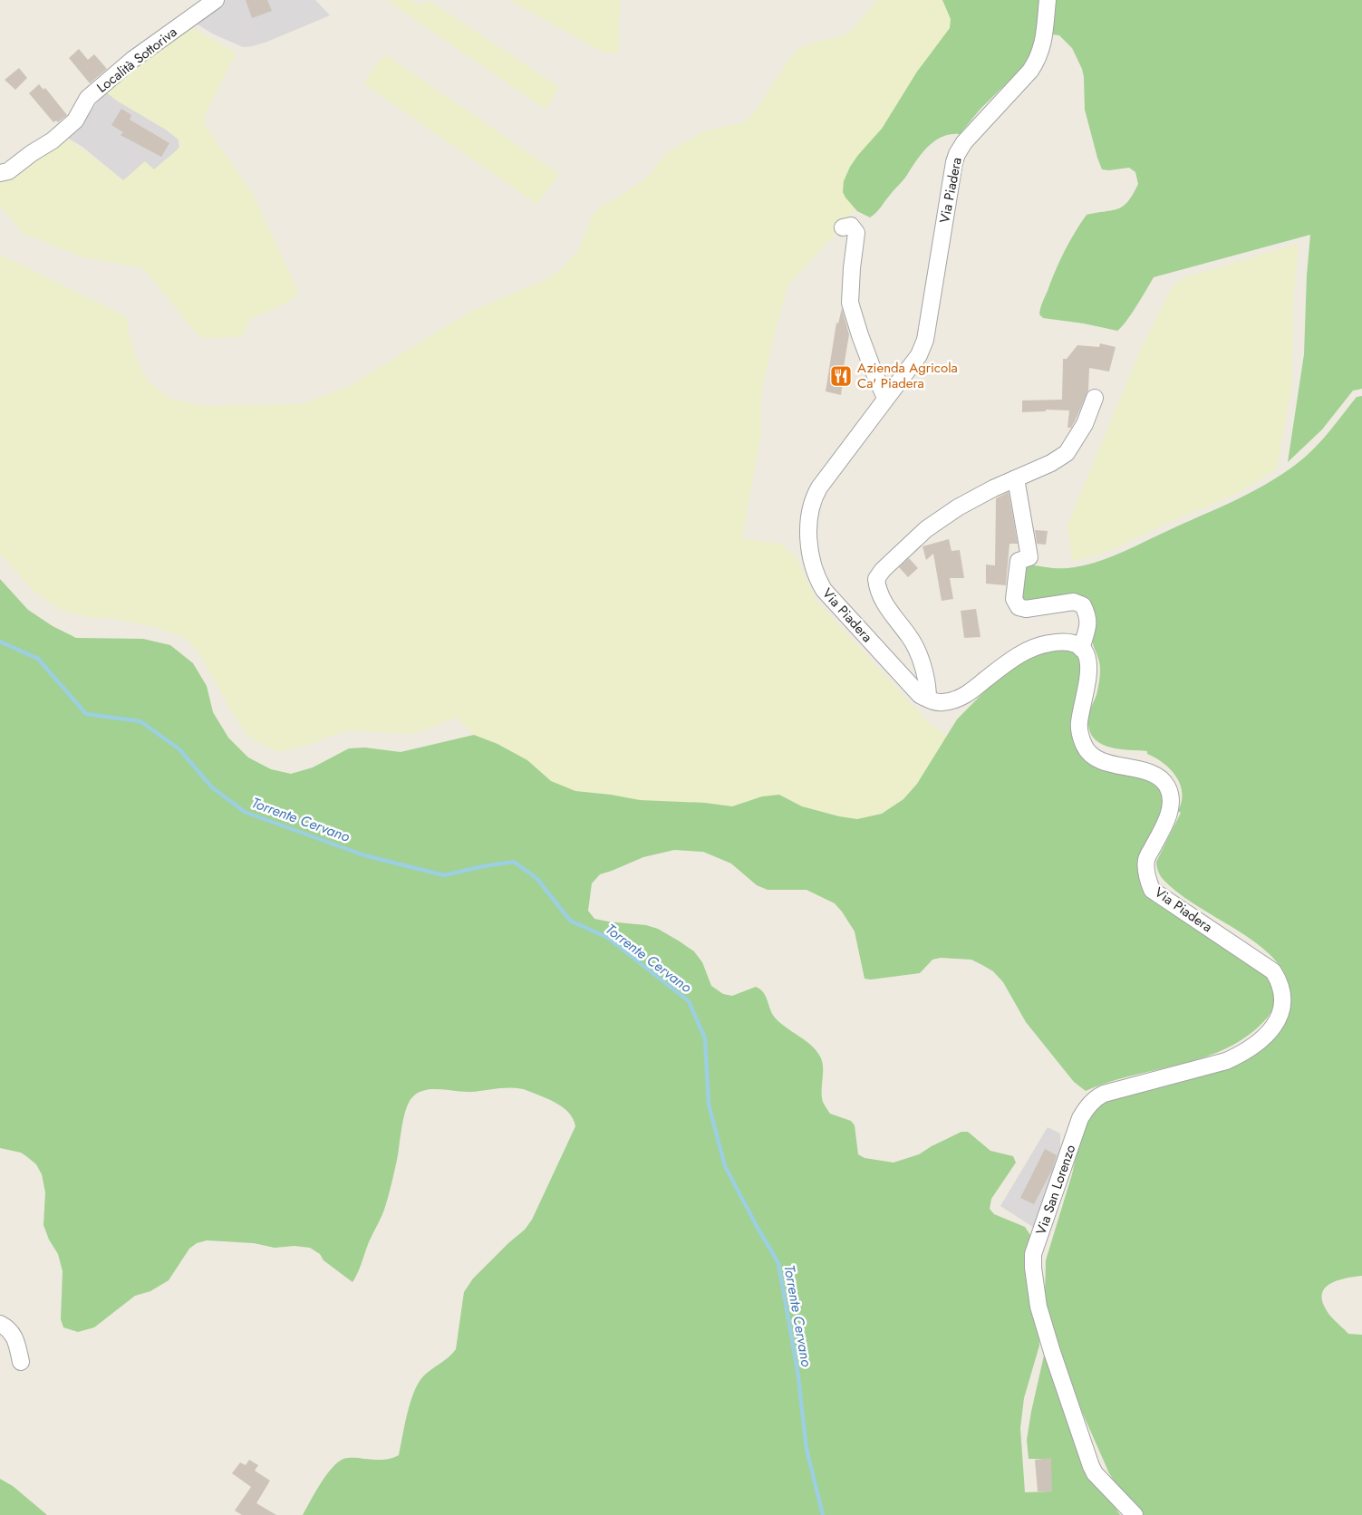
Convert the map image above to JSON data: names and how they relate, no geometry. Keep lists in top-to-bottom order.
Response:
{
  "streets": {
    "street": ["Località Sottoriva", "Via Piadera", "Via San Lorenzo"]
  },
  "crossings": [
    ["Via Piadera", "Via San Lorenzo"]
  ],
  "water": ["Torrente Cervano"],
  "places": {
    "restaurant": ["Azienda Agricola Ca' Piadera"]
  }
}
